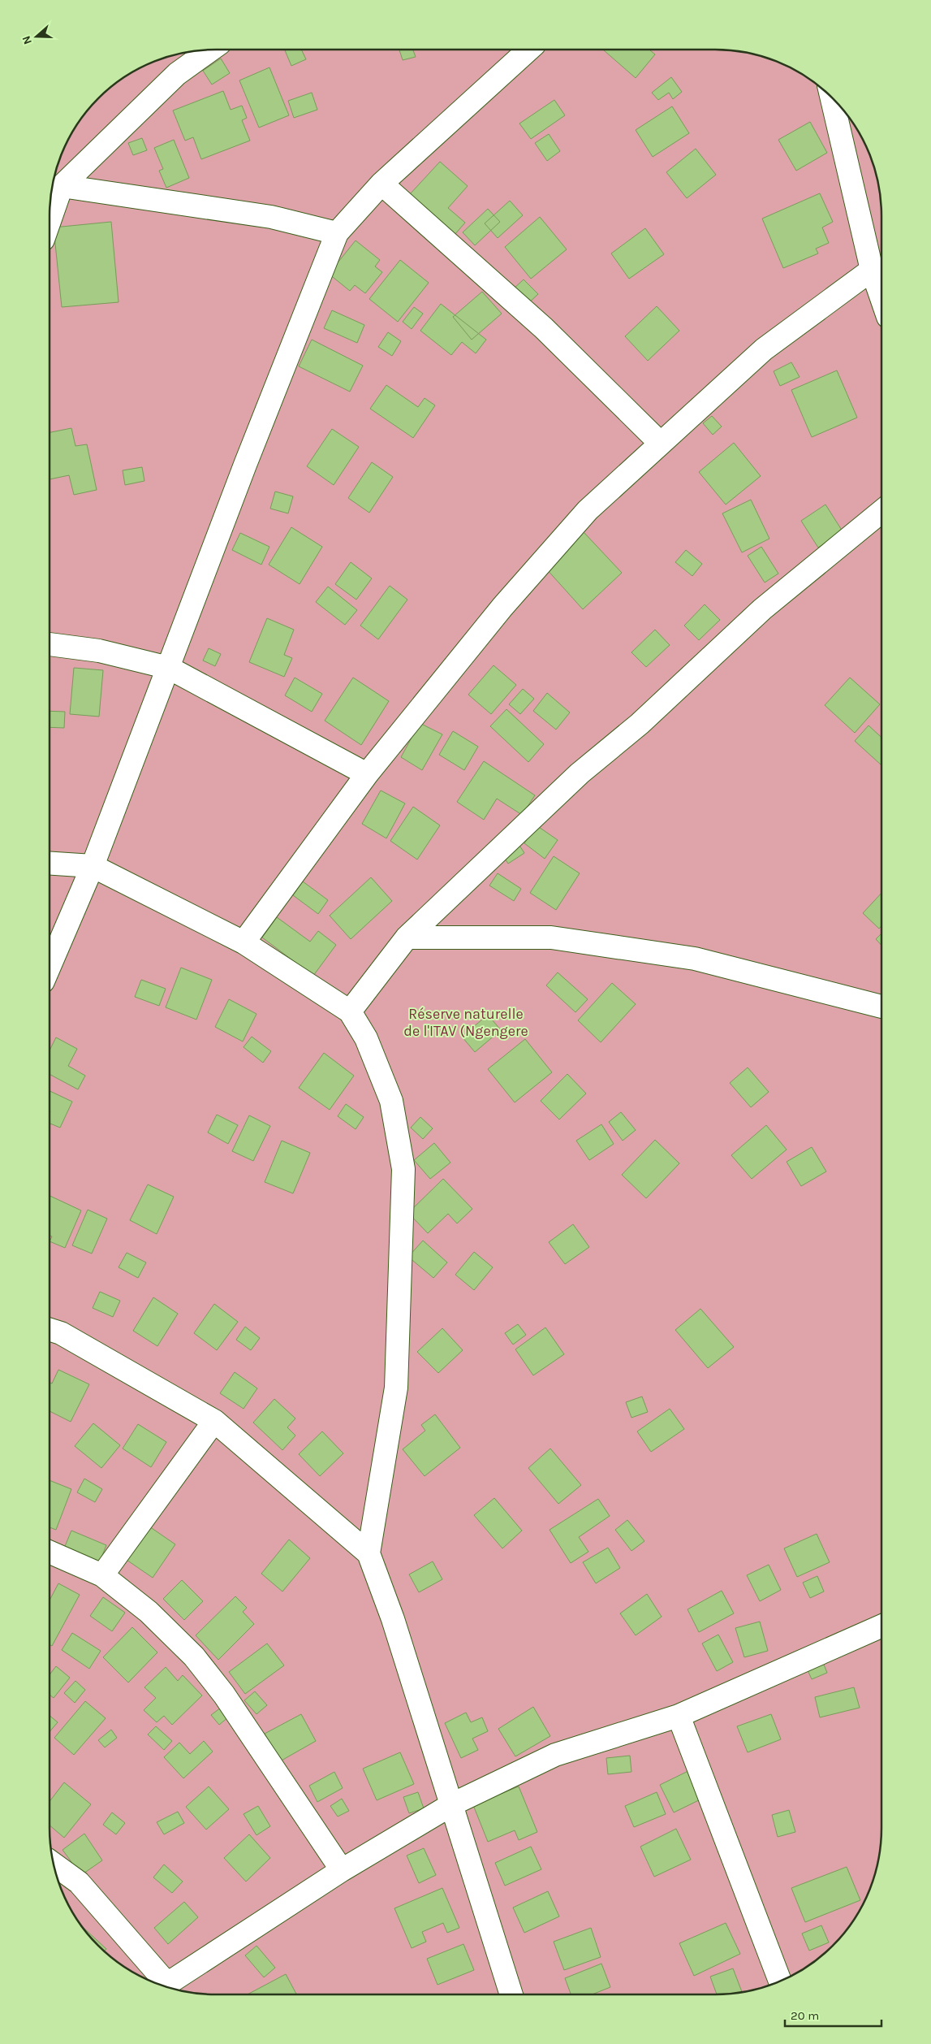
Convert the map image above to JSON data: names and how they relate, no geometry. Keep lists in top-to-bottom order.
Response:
{
  "parks": ["Réserve naturelle de l'ITAV (Ngengere"],
  "scale_bar": "20 m",
  "north": "left"
}
